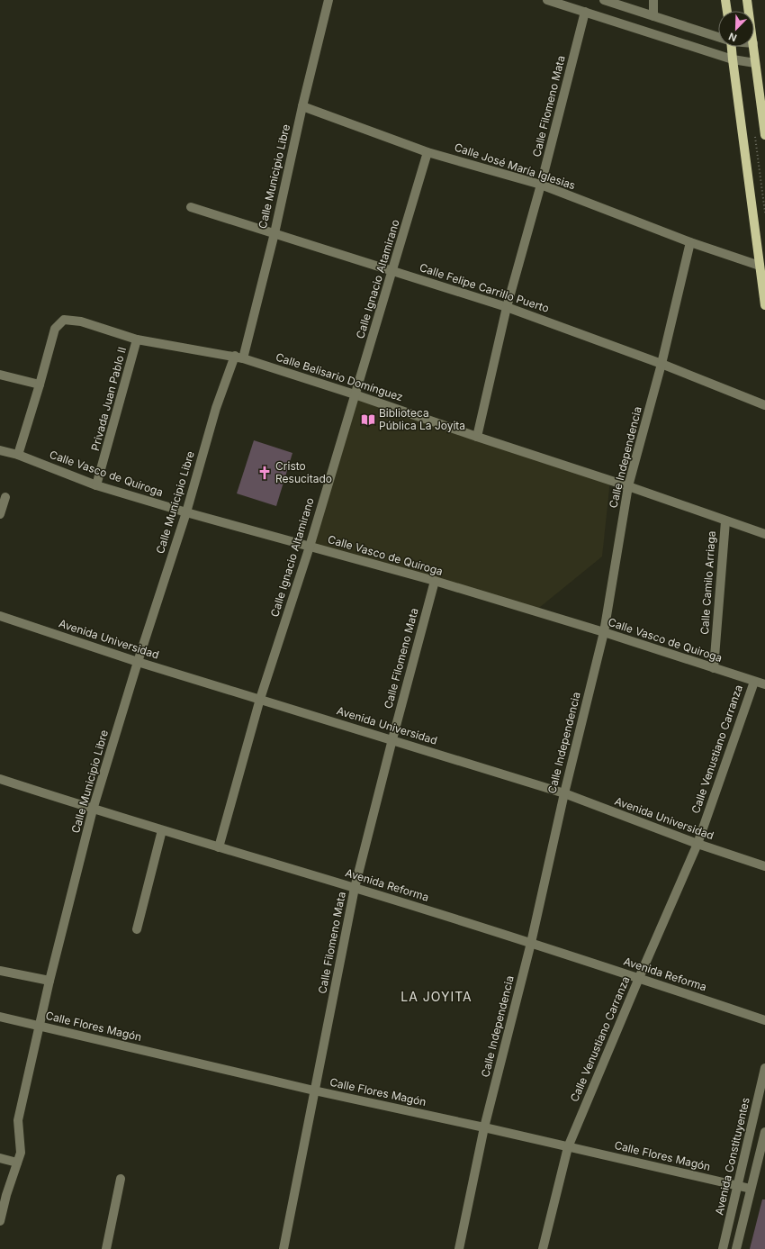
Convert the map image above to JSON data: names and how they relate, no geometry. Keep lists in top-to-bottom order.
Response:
{
  "streets": {
    "street": [
      "Calle Filomeno Mata",
      "Calle José María Iglesias",
      "Calle Municipio Libre",
      "Calle Ignacio Altamirano",
      "Calle Felipe Carrillo Puerto",
      "Calle Belisario Domínguez",
      "Privada Juan Pablo II",
      "Calle Independencia",
      "Calle Vasco de Quiroga",
      "Calle Camilo Arriaga",
      "Avenida Universidad",
      "Calle Venustiano Carranza",
      "Avenida Reforma",
      "Calle Flores Magón",
      "Avenida Constituyentes"
    ]
  },
  "crossings": [
    ["Calle Filomeno Mata", "Calle José María Iglesias"],
    ["Calle Filomeno Mata", "Calle Felipe Carrillo Puerto"],
    ["Calle Filomeno Mata", "Calle Belisario Domínguez"],
    ["Calle Filomeno Mata", "Calle Vasco de Quiroga"],
    ["Calle Filomeno Mata", "Avenida Universidad"],
    ["Calle Filomeno Mata", "Avenida Reforma"],
    ["Calle Filomeno Mata", "Calle Flores Magón"],
    ["Calle José María Iglesias", "Calle Municipio Libre"],
    ["Calle José María Iglesias", "Calle Ignacio Altamirano"],
    ["Calle José María Iglesias", "Calle Independencia"],
    ["Calle Municipio Libre", "Calle Felipe Carrillo Puerto"],
    ["Calle Municipio Libre", "Calle Belisario Domínguez"],
    ["Calle Municipio Libre", "Calle Vasco de Quiroga"],
    ["Calle Municipio Libre", "Avenida Universidad"],
    ["Calle Municipio Libre", "Avenida Reforma"],
    ["Calle Municipio Libre", "Calle Flores Magón"],
    ["Calle Ignacio Altamirano", "Calle Felipe Carrillo Puerto"],
    ["Calle Ignacio Altamirano", "Calle Belisario Domínguez"],
    ["Calle Ignacio Altamirano", "Calle Vasco de Quiroga"],
    ["Calle Ignacio Altamirano", "Avenida Universidad"],
    ["Calle Ignacio Altamirano", "Avenida Reforma"],
    ["Calle Felipe Carrillo Puerto", "Calle Independencia"],
    ["Calle Belisario Domínguez", "Privada Juan Pablo II"],
    ["Calle Belisario Domínguez", "Calle Independencia"],
    ["Calle Belisario Domínguez", "Calle Camilo Arriaga"],
    ["Privada Juan Pablo II", "Calle Vasco de Quiroga"],
    ["Calle Independencia", "Calle Vasco de Quiroga"],
    ["Calle Independencia", "Avenida Universidad"],
    ["Calle Independencia", "Avenida Reforma"],
    ["Calle Independencia", "Calle Flores Magón"],
    ["Calle Vasco de Quiroga", "Calle Camilo Arriaga"],
    ["Calle Vasco de Quiroga", "Calle Venustiano Carranza"],
    ["Avenida Universidad", "Calle Venustiano Carranza"],
    ["Calle Venustiano Carranza", "Avenida Reforma"],
    ["Calle Venustiano Carranza", "Calle Flores Magón"],
    ["Calle Flores Magón", "Avenida Constituyentes"]
  ],
  "districts": ["LA JOYITA"],
  "places": {
    "library": ["Biblioteca Pública La Joyita"],
    "church": ["Cristo Resucitado"]
  },
  "north": "bottom left"
}
